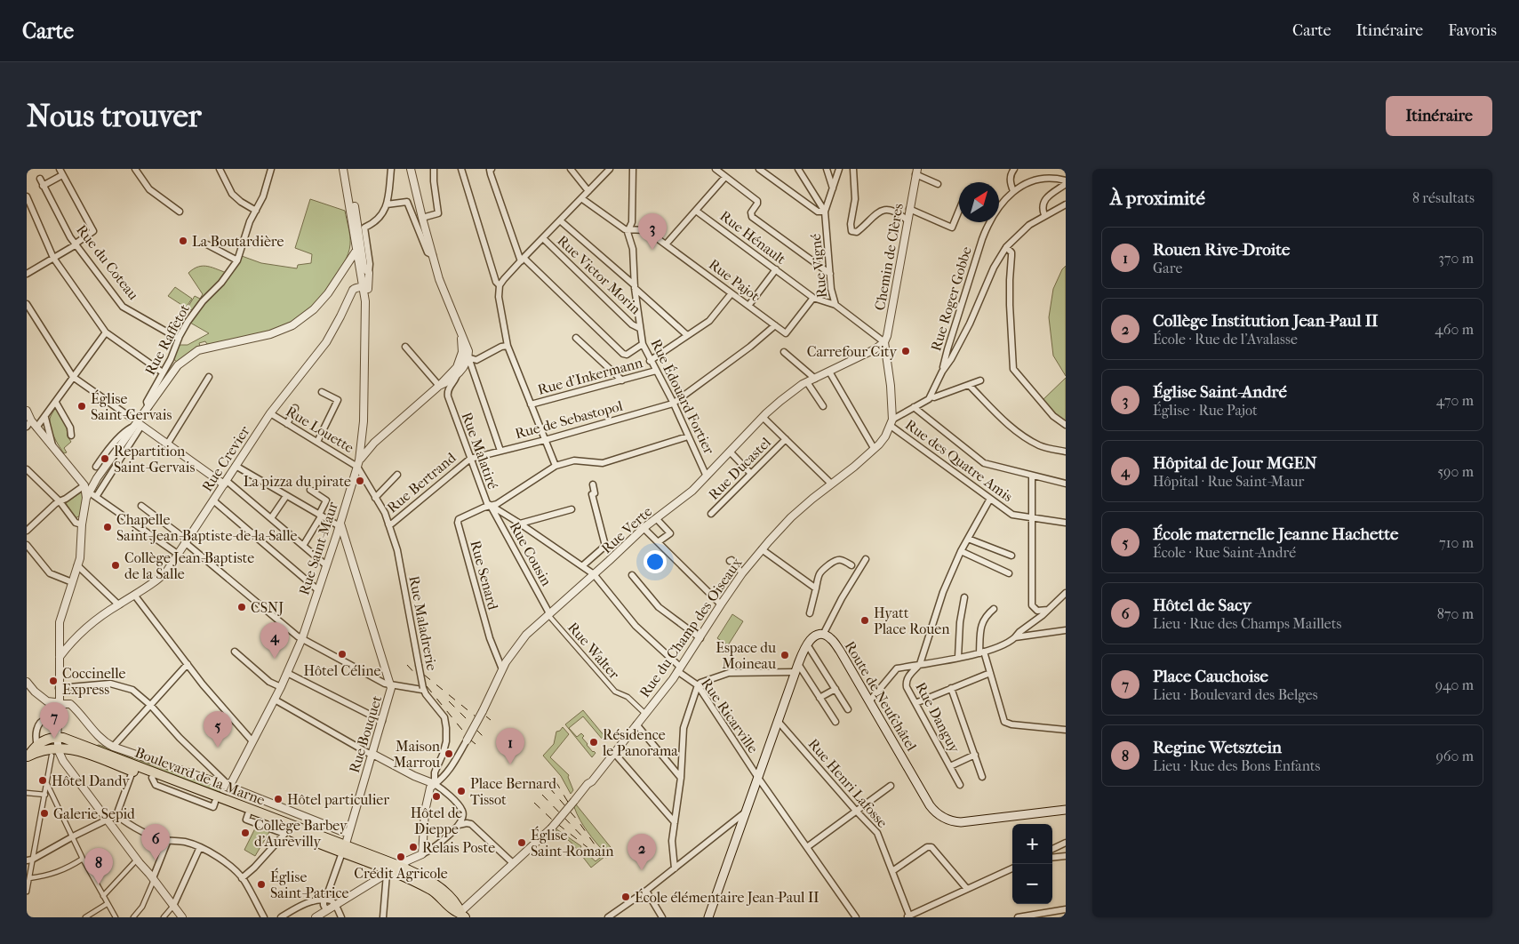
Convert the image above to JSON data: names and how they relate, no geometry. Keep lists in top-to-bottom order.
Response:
{
  "streets": {
    "main road": ["Route de Neufchâtel", "Boulevard de la Marne"],
    "street": [
      "Rue Hénault",
      "Chemin de Clères",
      "Rue du Coteau",
      "Rue Vigné",
      "Rue Victor Morin",
      "Rue Pajot",
      "Rue Roger Gobbe",
      "Rue Raffetot",
      "Rue d'Inkermann",
      "Rue Édouard Fortier",
      "Rue de Sebastopol",
      "Rue Louette",
      "Rue Malatiré",
      "Rue Crevier",
      "Rue des Quatre Amis",
      "Rue Ducastel",
      "Rue Bertrand",
      "Rue Verte",
      "Rue Saint-Maur",
      "Rue Cousin",
      "Rue Senard",
      "Rue Maladrerie",
      "Rue du Champ des Oiseaux",
      "Rue Walter",
      "Rue Ricarville",
      "Rue Danguy",
      "Rue Bouquet",
      "Rue Henri Lafosse"
    ]
  },
  "crossings": [
    ["Rue Hénault", "Rue Vigné"],
    ["Rue Hénault", "Rue Pajot"],
    ["Chemin de Clères", "Rue Vigné"],
    ["Chemin de Clères", "Rue Verte"],
    ["Rue du Coteau", "Rue Raffetot"],
    ["Rue Vigné", "Rue Verte"],
    ["Rue Victor Morin", "Rue Édouard Fortier"],
    ["Rue Pajot", "Rue Édouard Fortier"],
    ["Rue d'Inkermann", "Rue Édouard Fortier"],
    ["Rue Édouard Fortier", "Rue de Sebastopol"],
    ["Rue Édouard Fortier", "Rue Verte"],
    ["Rue Édouard Fortier", "Rue Senard"],
    ["Rue de Sebastopol", "Rue Malatiré"],
    ["Rue de Sebastopol", "Rue Bertrand"],
    ["Rue Louette", "Rue Crevier"],
    ["Rue Louette", "Rue Saint-Maur"],
    ["Rue Louette", "Rue Maladrerie"],
    ["Rue Malatiré", "Rue Bertrand"],
    ["Rue Malatiré", "Rue Verte"],
    ["Rue Malatiré", "Rue Cousin"],
    ["Rue Malatiré", "Rue Senard"],
    ["Rue Malatiré", "Rue du Champ des Oiseaux"],
    ["Rue Malatiré", "Rue Ricarville"],
    ["Rue Crevier", "Rue Saint-Maur"],
    ["Rue des Quatre Amis", "Rue du Champ des Oiseaux"],
    ["Rue Bertrand", "Rue Maladrerie"],
    ["Rue Verte", "Rue Cousin"],
    ["Rue Verte", "Rue Senard"],
    ["Rue Verte", "Rue Walter"],
    ["Rue Saint-Maur", "Rue Maladrerie"],
    ["Rue Saint-Maur", "Rue Bouquet"],
    ["Rue Cousin", "Rue Senard"],
    ["Rue Cousin", "Rue Walter"],
    ["Rue du Champ des Oiseaux", "Rue Walter"],
    ["Rue du Champ des Oiseaux", "Rue Ricarville"],
    ["Rue du Champ des Oiseaux", "Boulevard de la Marne"],
    ["Rue Bouquet", "Boulevard de la Marne"]
  ],
  "places": [
    "La Boutardière",
    "Carrefour City",
    "Église Saint-Gervais",
    "Repartition Saint-Gervais",
    "La pizza du pirate",
    "Chapelle Saint-Jean-Baptiste-de-la-Salle",
    "Collège Jean-Baptiste de la Salle",
    "CSNJ",
    "Hyatt Place Rouen",
    "Hôtel Céline",
    "Espace du Moineau",
    "Coccinelle Express",
    "Résidence le Panorama",
    "Maison Marrou",
    "Hôtel Dandy",
    "Place Bernard Tissot",
    "Hôtel de Dieppe",
    "Hôtel particulier",
    "Galerie Sepid",
    "Collège Barbey d'Aurevilly",
    "Église Saint-Romain",
    "Relais Poste",
    "Crédit Agricole",
    "Église Saint-Patrice",
    "École élémentaire Jean-Paul II"
  ],
  "north": "top right",
  "page": {
    "header": "Carte",
    "nav": ["Carte", "Itinéraire", "Favoris"],
    "buttons": "Itinéraire",
    "title": "Nous trouver",
    "heading": ["À proximité", "8 résultats"],
    "pins": [
      "3",
      "4",
      "7",
      "5",
      "1",
      "6",
      "2",
      "8"
    ],
    "list": [
      {
        "mark": "1",
        "name": "Rouen Rive-Droite",
        "note": "Gare",
        "value": "370 m"
      },
      {
        "mark": "2",
        "name": "Collège Institution Jean-Paul II",
        "note": "École · Rue de l'Avalasse",
        "value": "460 m"
      },
      {
        "mark": "3",
        "name": "Église Saint-André",
        "note": "Église · Rue Pajot",
        "value": "470 m"
      },
      {
        "mark": "4",
        "name": "Hôpital de Jour MGEN",
        "note": "Hôpital · Rue Saint-Maur",
        "value": "590 m"
      },
      {
        "mark": "5",
        "name": "École maternelle Jeanne Hachette",
        "note": "École · Rue Saint-André",
        "value": "710 m"
      },
      {
        "mark": "6",
        "name": "Hôtel de Sacy",
        "note": "Lieu · Rue des Champs Maillets",
        "value": "870 m"
      },
      {
        "mark": "7",
        "name": "Place Cauchoise",
        "note": "Lieu · Boulevard des Belges",
        "value": "940 m"
      },
      {
        "mark": "8",
        "name": "Regine Wetsztein",
        "note": "Lieu · Rue des Bons Enfants",
        "value": "960 m"
      }
    ],
    "map_buttons": ["+", "−"]
  }
}
